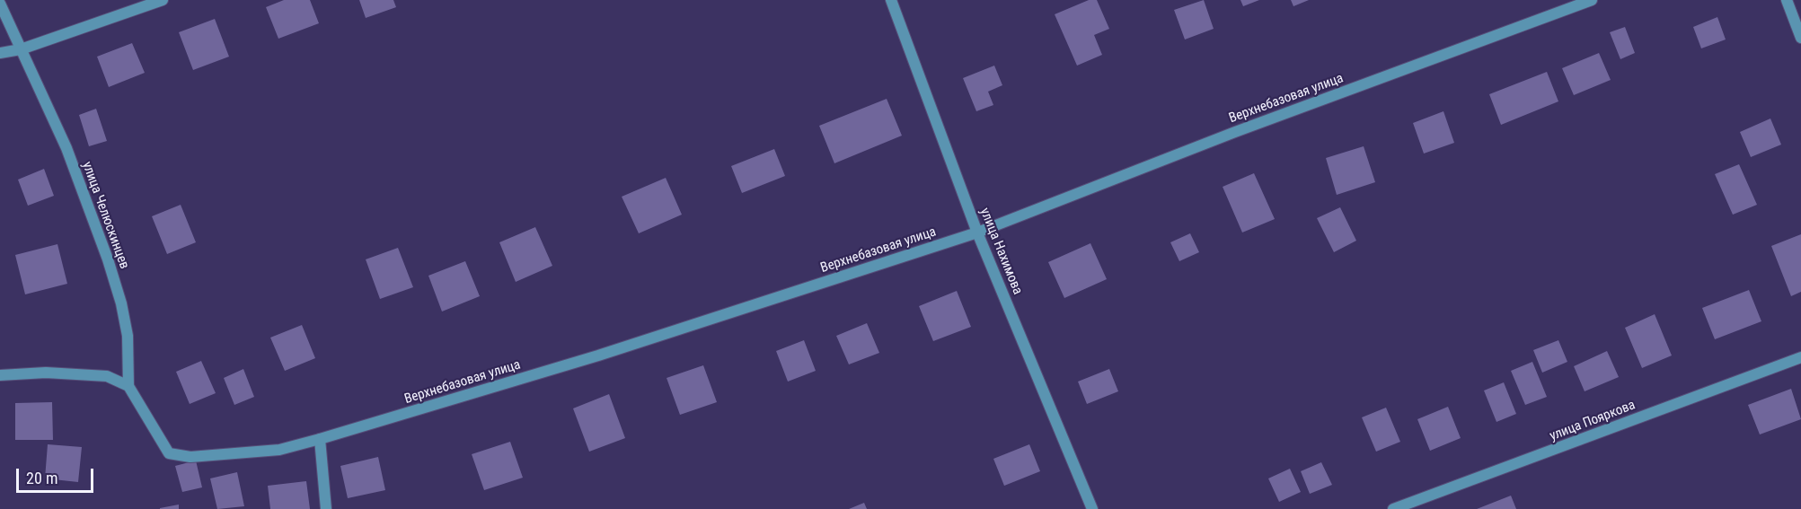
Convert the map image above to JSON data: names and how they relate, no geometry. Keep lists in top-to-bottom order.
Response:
{
  "streets": {
    "street": [
      "Верхнебазовая улица",
      "улица Челюскинцев",
      "улица Нахимова",
      "улица Пояркова"
    ]
  },
  "crossings": [
    ["Верхнебазовая улица", "улица Челюскинцев"],
    ["Верхнебазовая улица", "улица Нахимова"]
  ],
  "scale_bar": "20 m"
}
